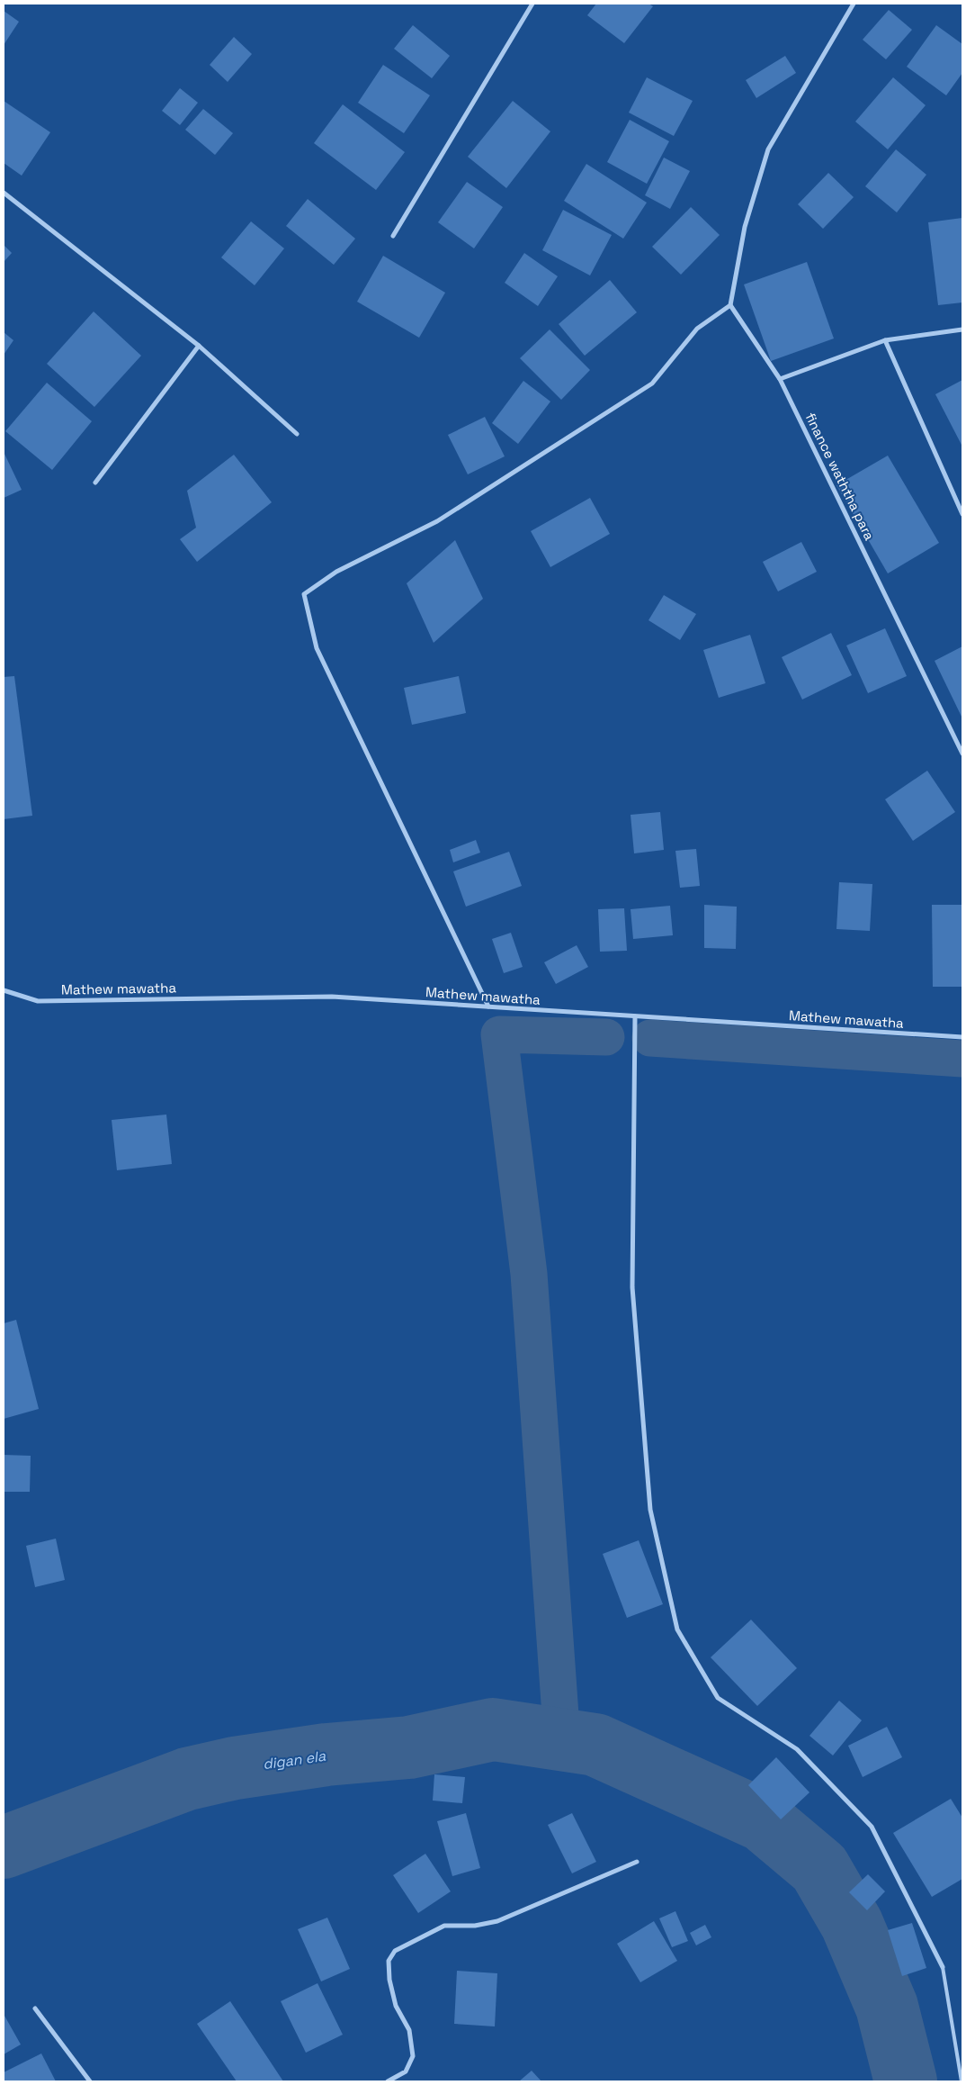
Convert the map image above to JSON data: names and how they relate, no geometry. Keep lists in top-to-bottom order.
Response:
{
  "streets": {
    "street": ["finance waththa para", "Mathew mawatha"]
  },
  "water": ["digan ela"]
}
